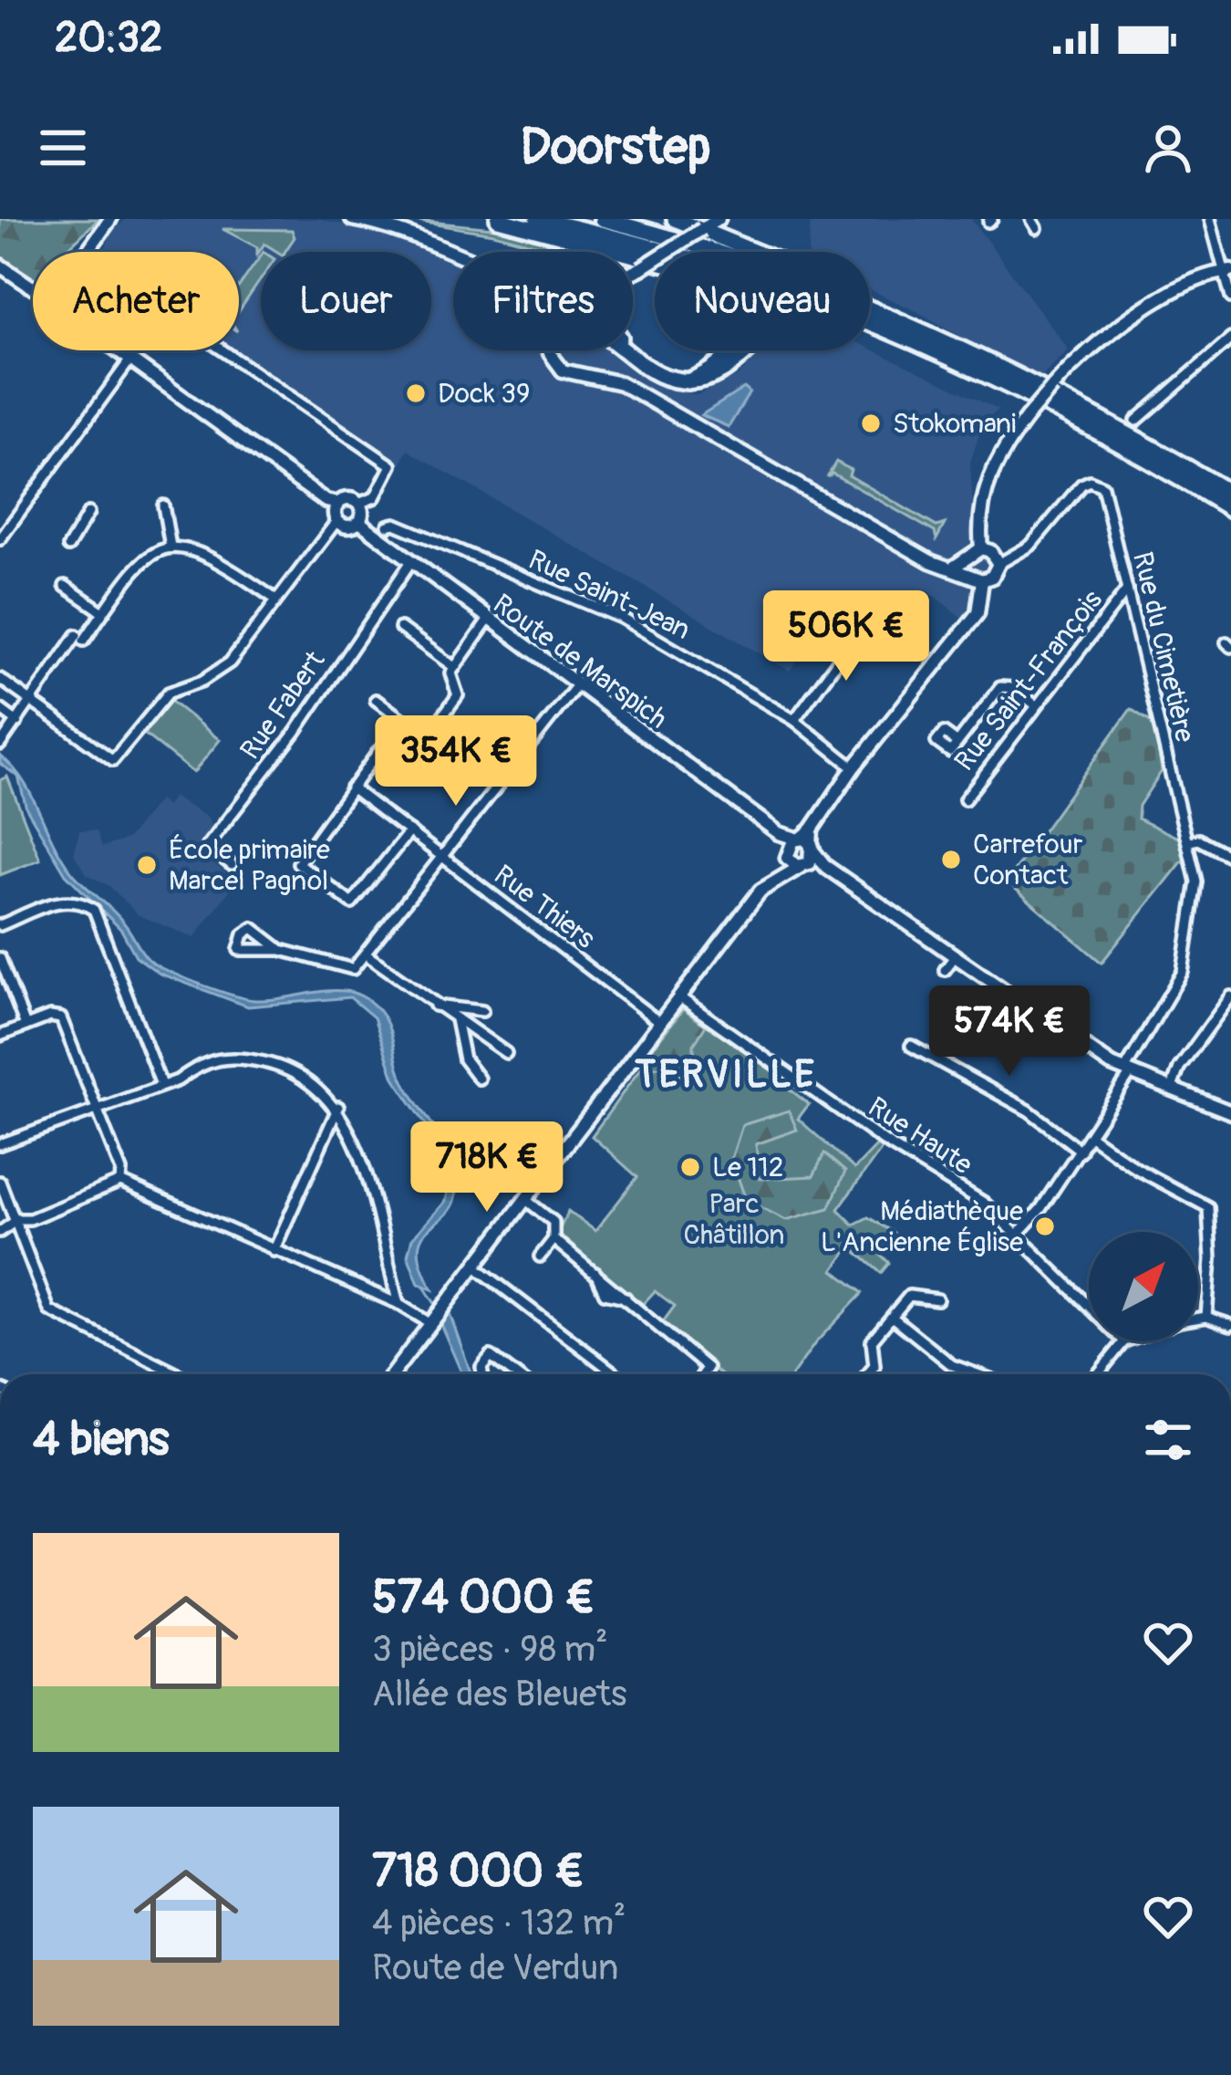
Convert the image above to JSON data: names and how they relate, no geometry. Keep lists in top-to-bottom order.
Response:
{
  "streets": {
    "main road": ["Route de Marspich"],
    "street": [
      "Rue Saint-Jean",
      "Rue du Cimetière",
      "Rue Saint-François",
      "Rue Fabert",
      "Rue Thiers",
      "Rue Haute"
    ]
  },
  "crossings": [
    ["Rue du Cimetière", "Rue Saint-François"],
    ["Rue du Cimetière", "Rue Haute"],
    ["Route de Marspich", "Rue Fabert"]
  ],
  "districts": ["TERVILLE"],
  "parks": ["Parc Châtillon"],
  "places": [
    "Dock 39",
    "Stokomani",
    "Carrefour Contact",
    "École primaire Marcel Pagnol",
    "Le 112",
    "Médiathèque L'Ancienne Église"
  ],
  "north": "top right",
  "page": {
    "status": "20:32",
    "header": "Doorstep",
    "chip": [
      "Acheter",
      "Louer",
      "Filtres",
      "Nouveau"
    ],
    "price": [
      "506K €",
      "354K €",
      "574K €",
      "718K €"
    ],
    "heading": "4 biens",
    "list": [
      {
        "name": "574 000 €",
        "note": "3 pièces · 98 m² · Allée des Bleuets"
      },
      {
        "name": "718 000 €",
        "note": "4 pièces · 132 m² · Route de Verdun"
      }
    ]
  }
}
